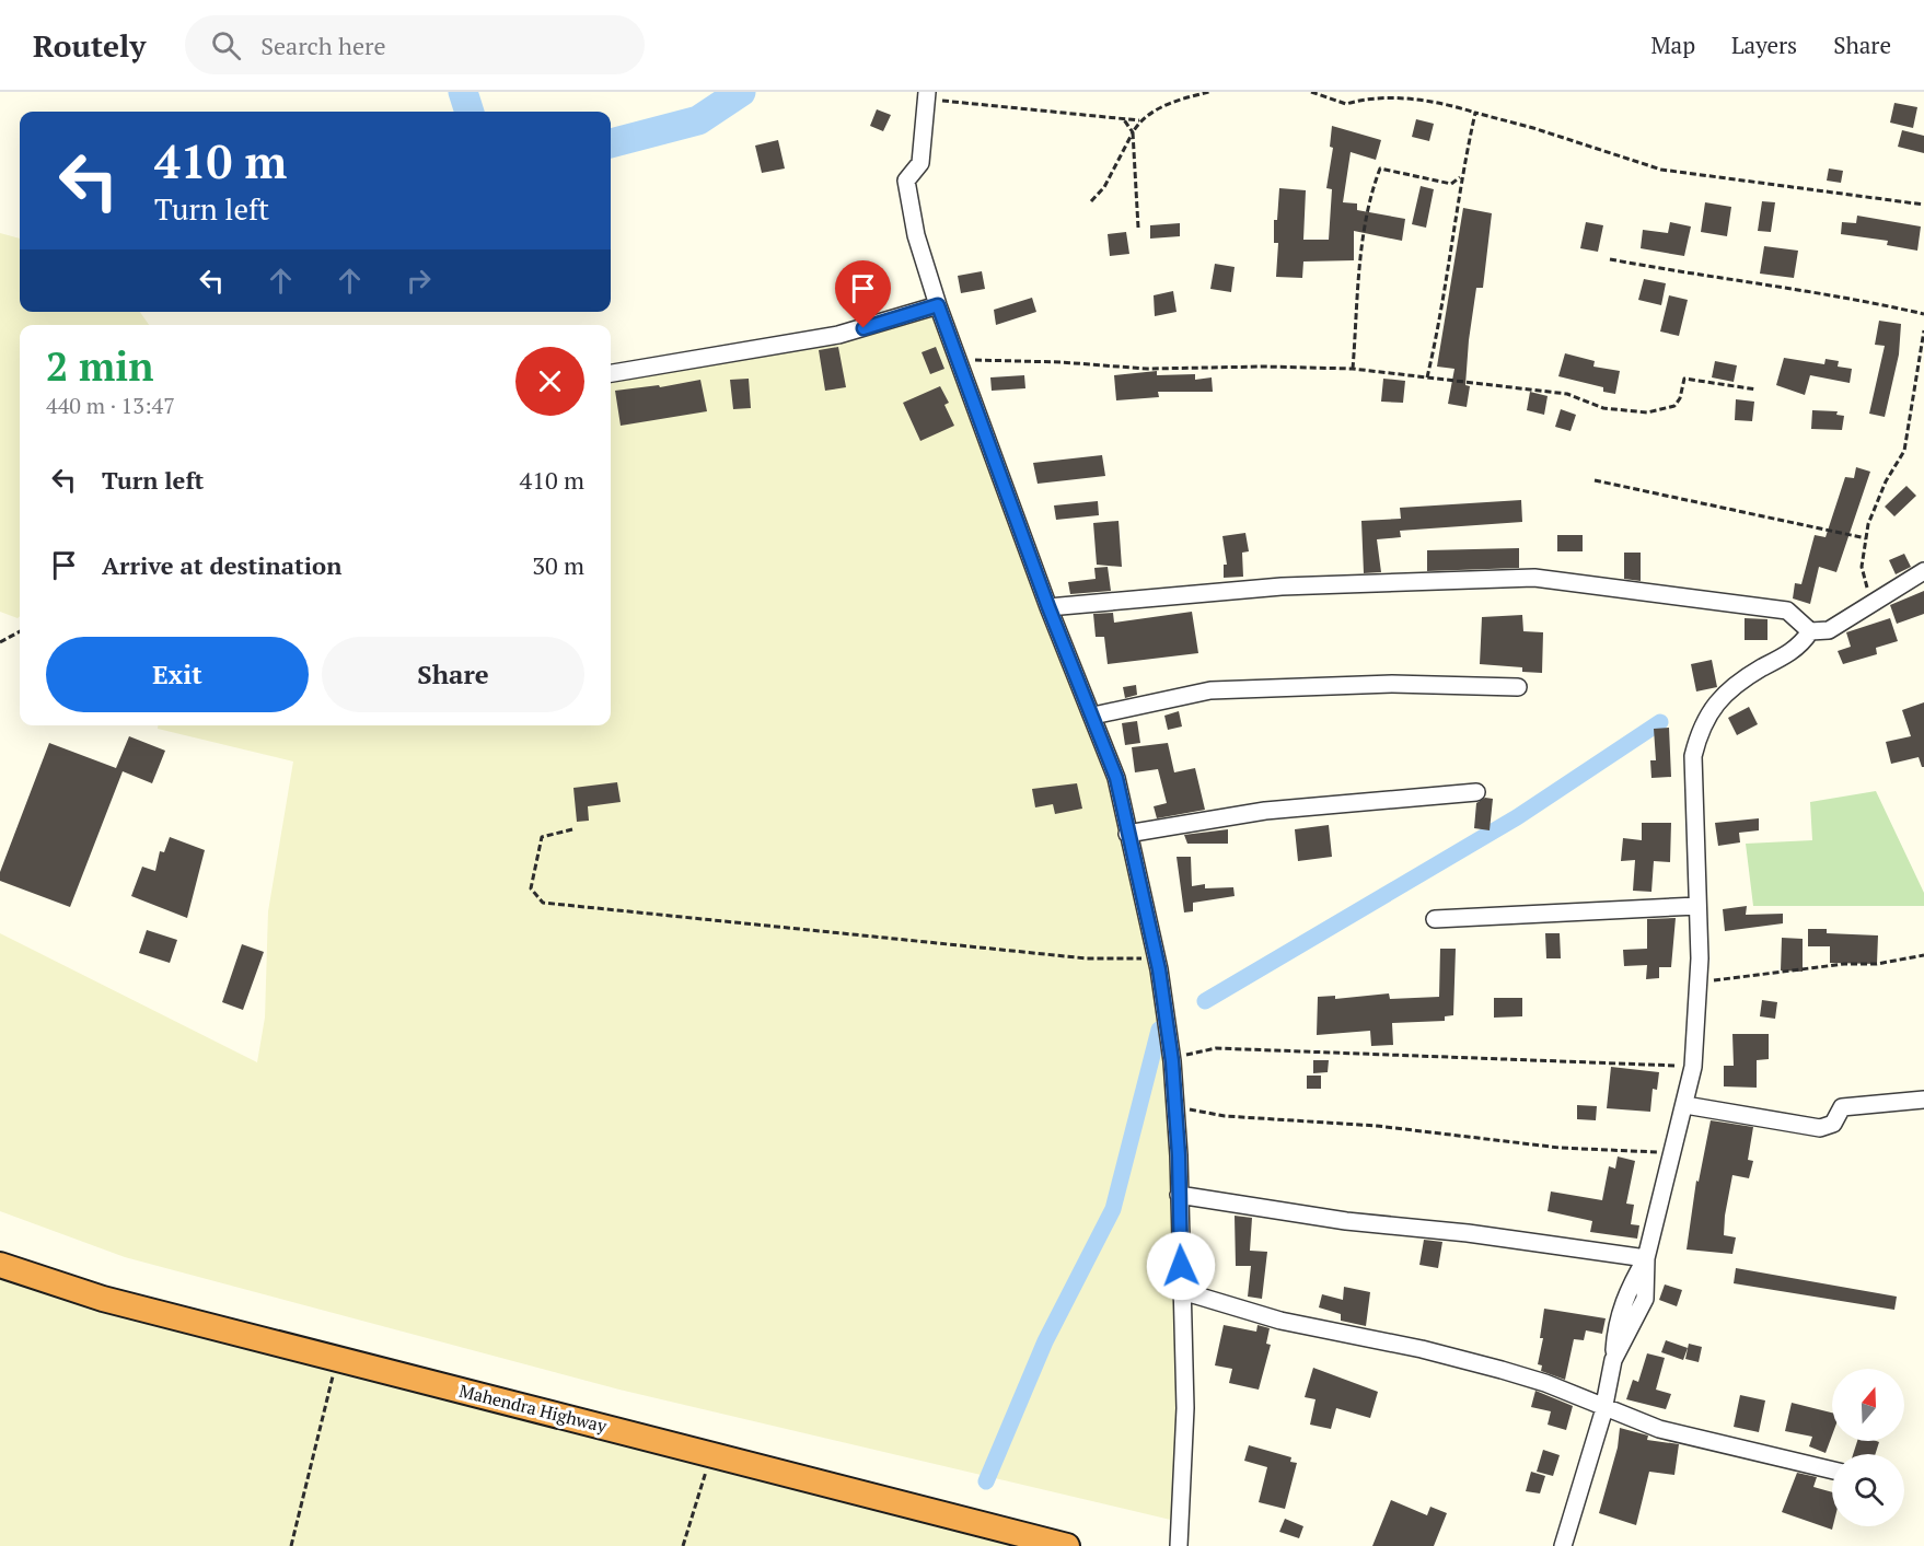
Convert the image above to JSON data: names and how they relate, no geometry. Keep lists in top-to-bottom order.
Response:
{
  "streets": {
    "highway": ["Mahendra Highway"]
  },
  "north": "top",
  "page": {
    "header": "Routely",
    "search": "Search here",
    "nav": ["Map", "Layers", "Share"],
    "turn": ["410 m", "Turn left"],
    "heading": ["2 min", "440 m · 13:47"],
    "list": [
      {
        "name": "Turn left",
        "value": "410 m"
      },
      {
        "name": "Arrive at destination",
        "value": "30 m"
      }
    ],
    "buttons": ["Exit", "Share"]
  }
}
